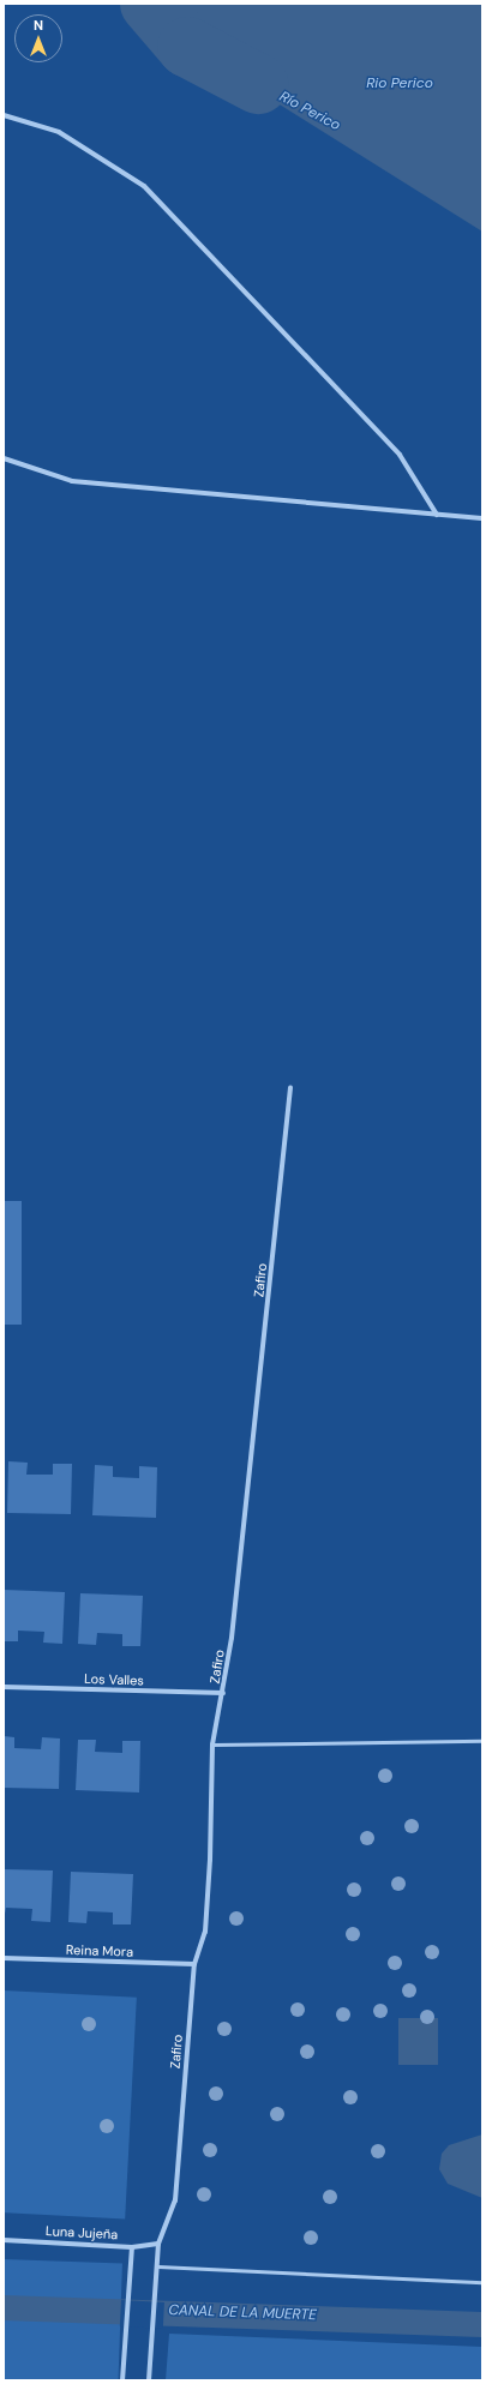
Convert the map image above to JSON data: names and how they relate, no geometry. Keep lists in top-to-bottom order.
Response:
{
  "streets": {
    "street": [
      "Zafiro",
      "Los Valles",
      "Reina Mora",
      "Luna Jujeña"
    ]
  },
  "crossings": [
    ["Zafiro", "Los Valles"],
    ["Zafiro", "Reina Mora"],
    ["Zafiro", "Luna Jujeña"]
  ],
  "water": ["Rio Perico", "Río Perico", "CANAL DE LA MUERTE"],
  "north": "top"
}
